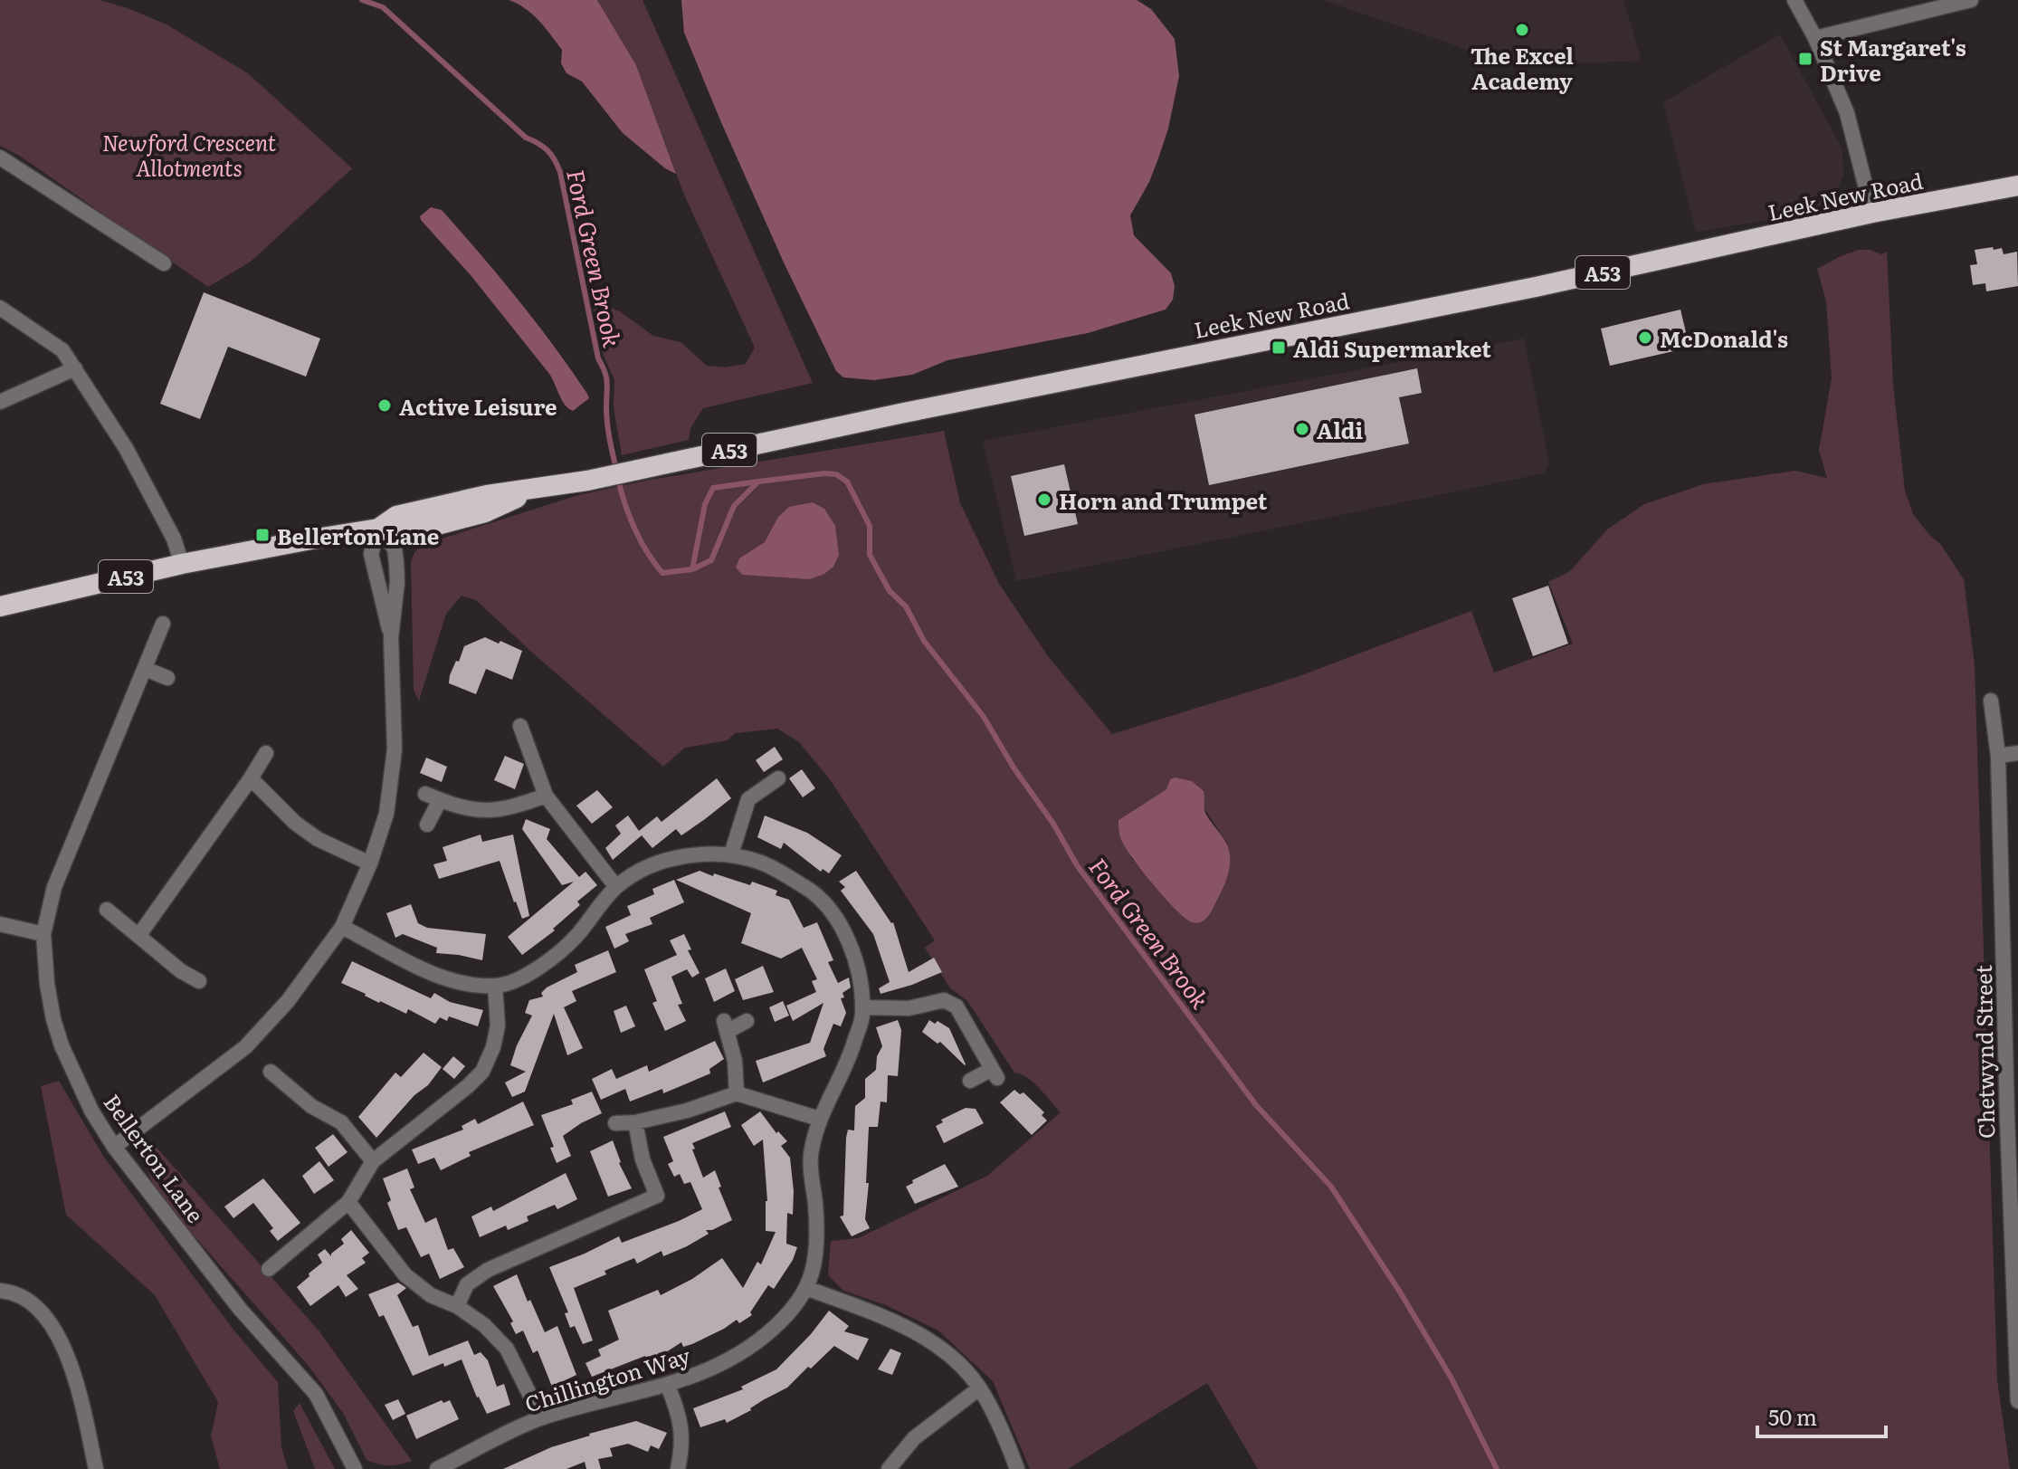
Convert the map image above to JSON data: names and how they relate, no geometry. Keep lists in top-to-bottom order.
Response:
{
  "streets": {
    "highway": ["Leek New Road", "A53"],
    "street": ["Chetwynd Street", "Bellerton Lane", "Chillington Way"]
  },
  "water": ["Ford Green Brook"],
  "parks": ["Newford Crescent Allotments"],
  "places": {
    "other": [
      "The Excel Academy",
      "McDonald's",
      "Active Leisure",
      "Aldi",
      "Horn and Trumpet"
    ],
    "transit": ["St Margaret's Drive", "Aldi Supermarket", "Bellerton Lane"]
  },
  "scale_bar": "50 m"
}
